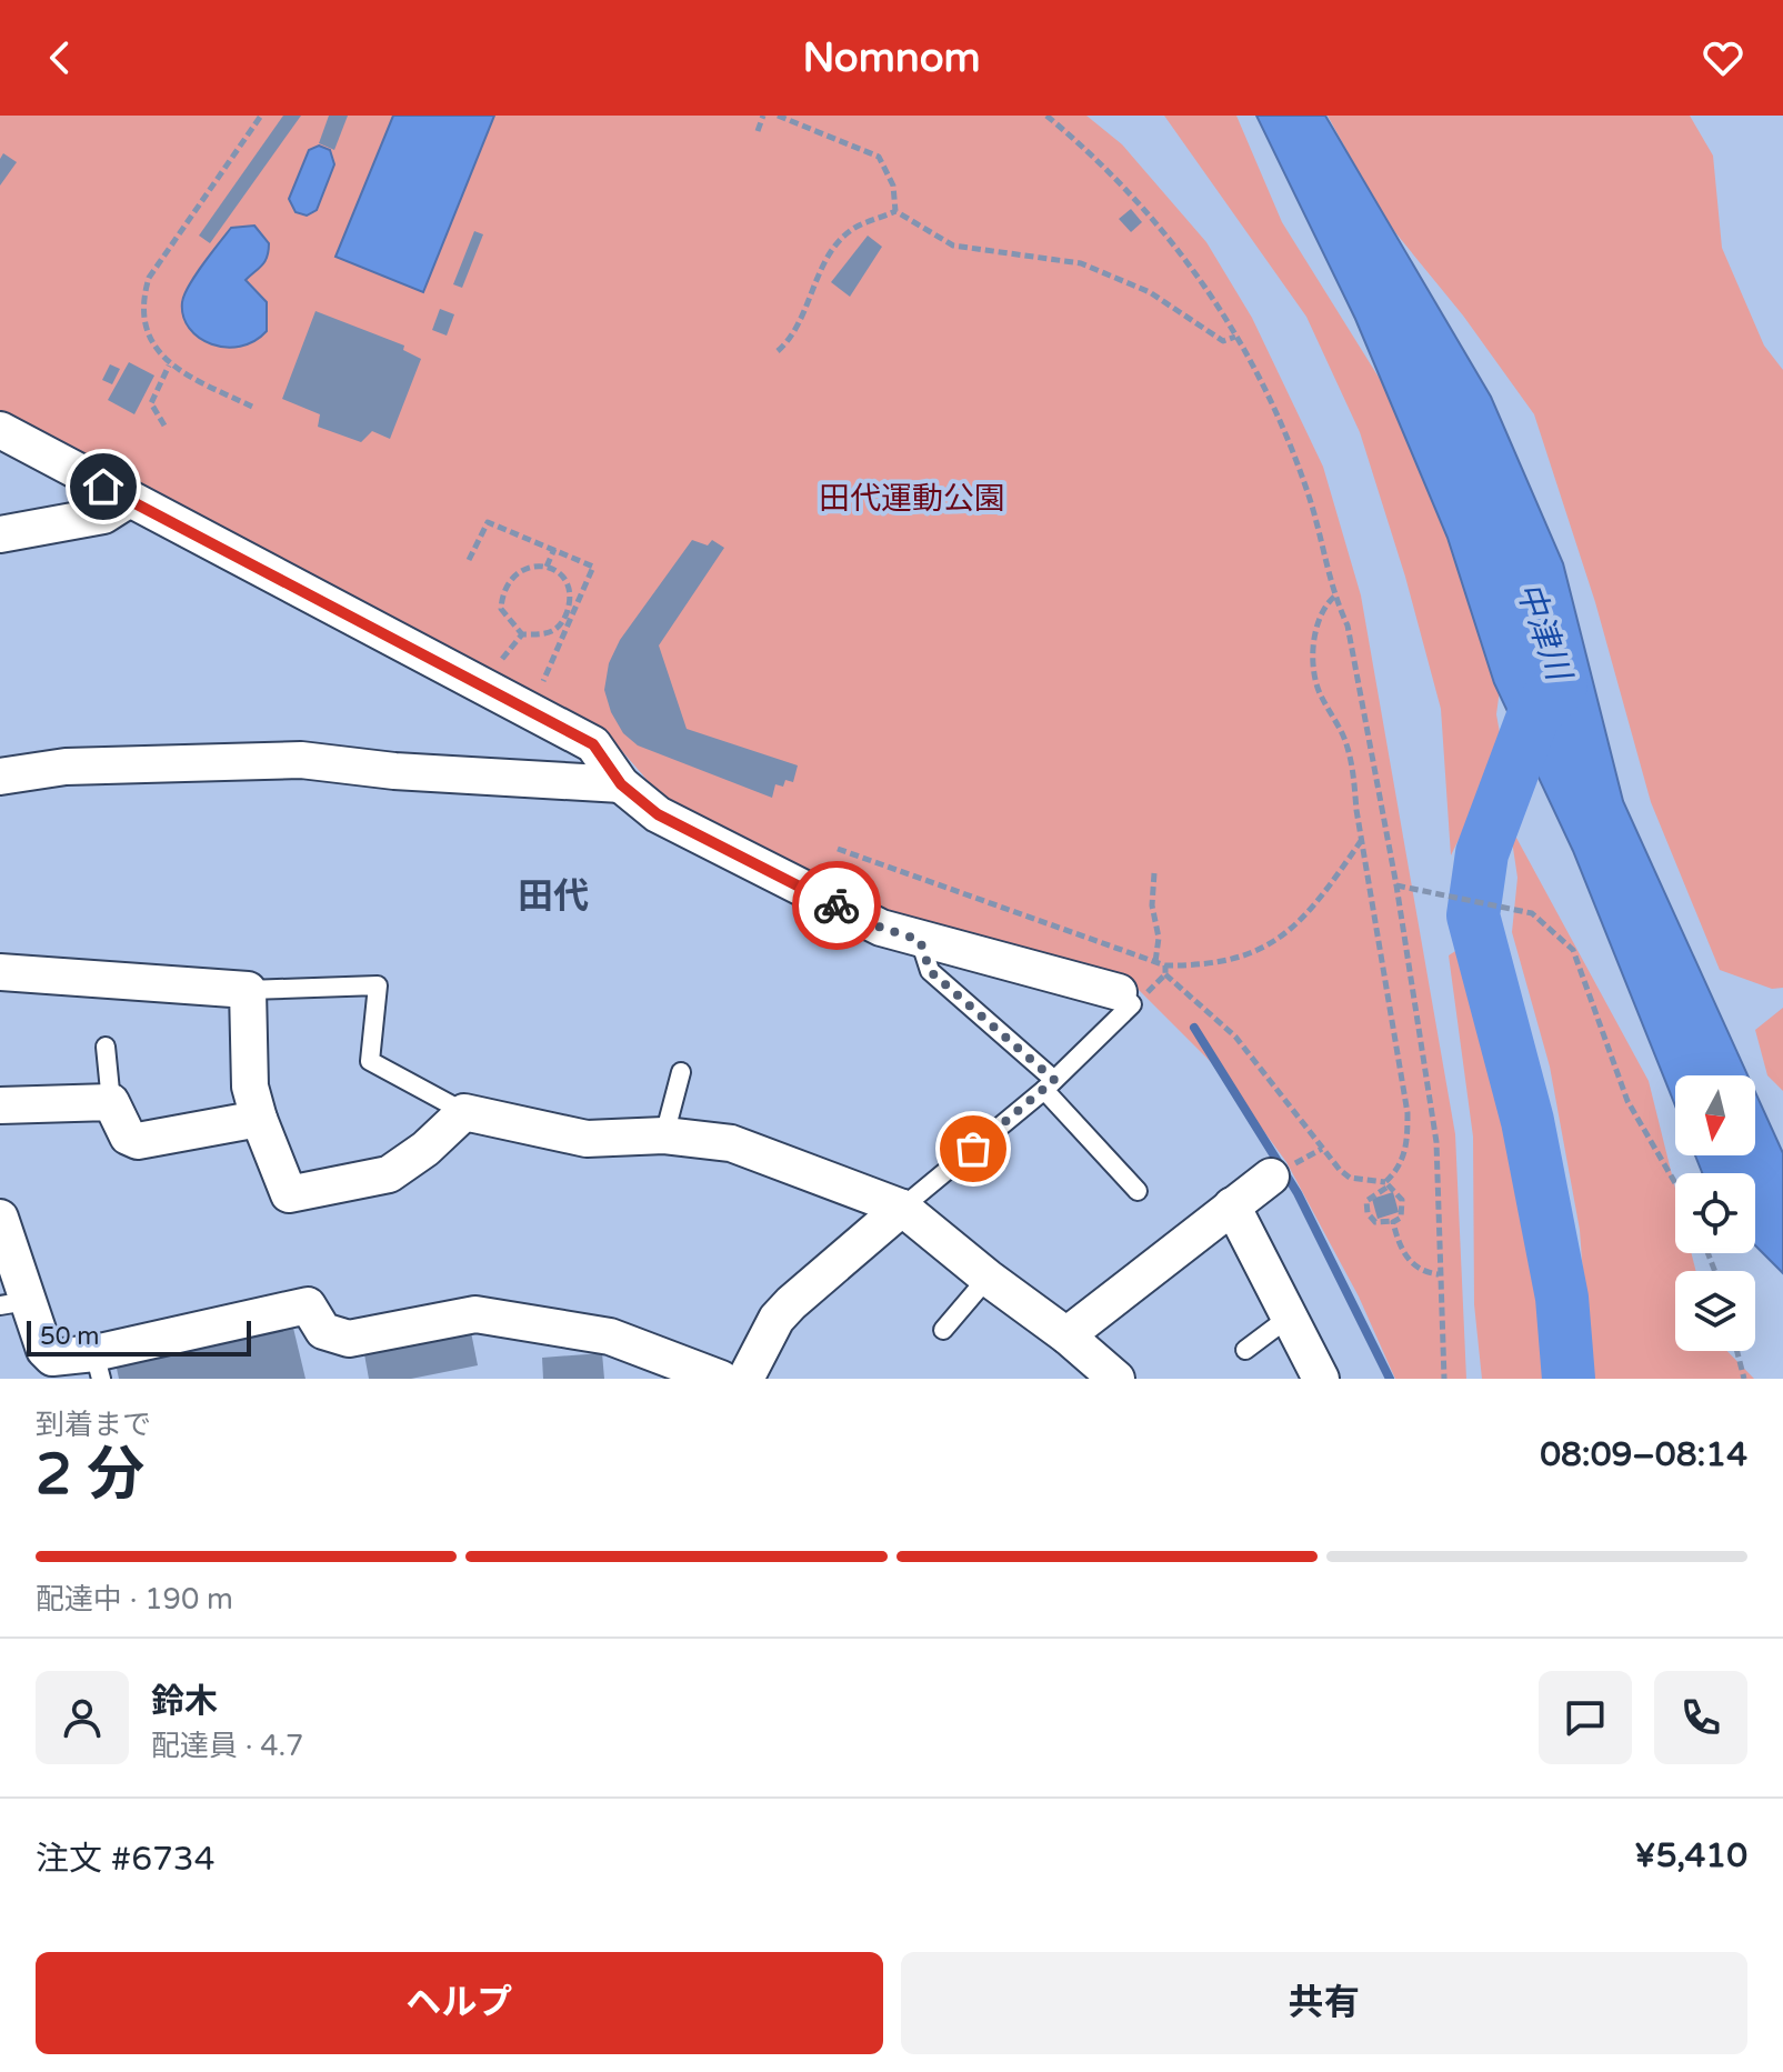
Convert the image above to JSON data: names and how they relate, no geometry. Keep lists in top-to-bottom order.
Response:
{
  "districts": ["田代"],
  "water": ["中津川"],
  "parks": ["田代運動公園"],
  "scale_bar": "50 m",
  "north": "bottom",
  "page": {
    "header": "Nomnom",
    "scale": "50 m",
    "heading": ["2 分", "到着まで", "08:09–08:14"],
    "panel": [
      "鈴木",
      "配達員 · 4.7",
      "注文 #6734",
      "¥5,410"
    ],
    "bar": "配達中 · 190 m",
    "buttons": ["ヘルプ", "共有"]
  }
}
